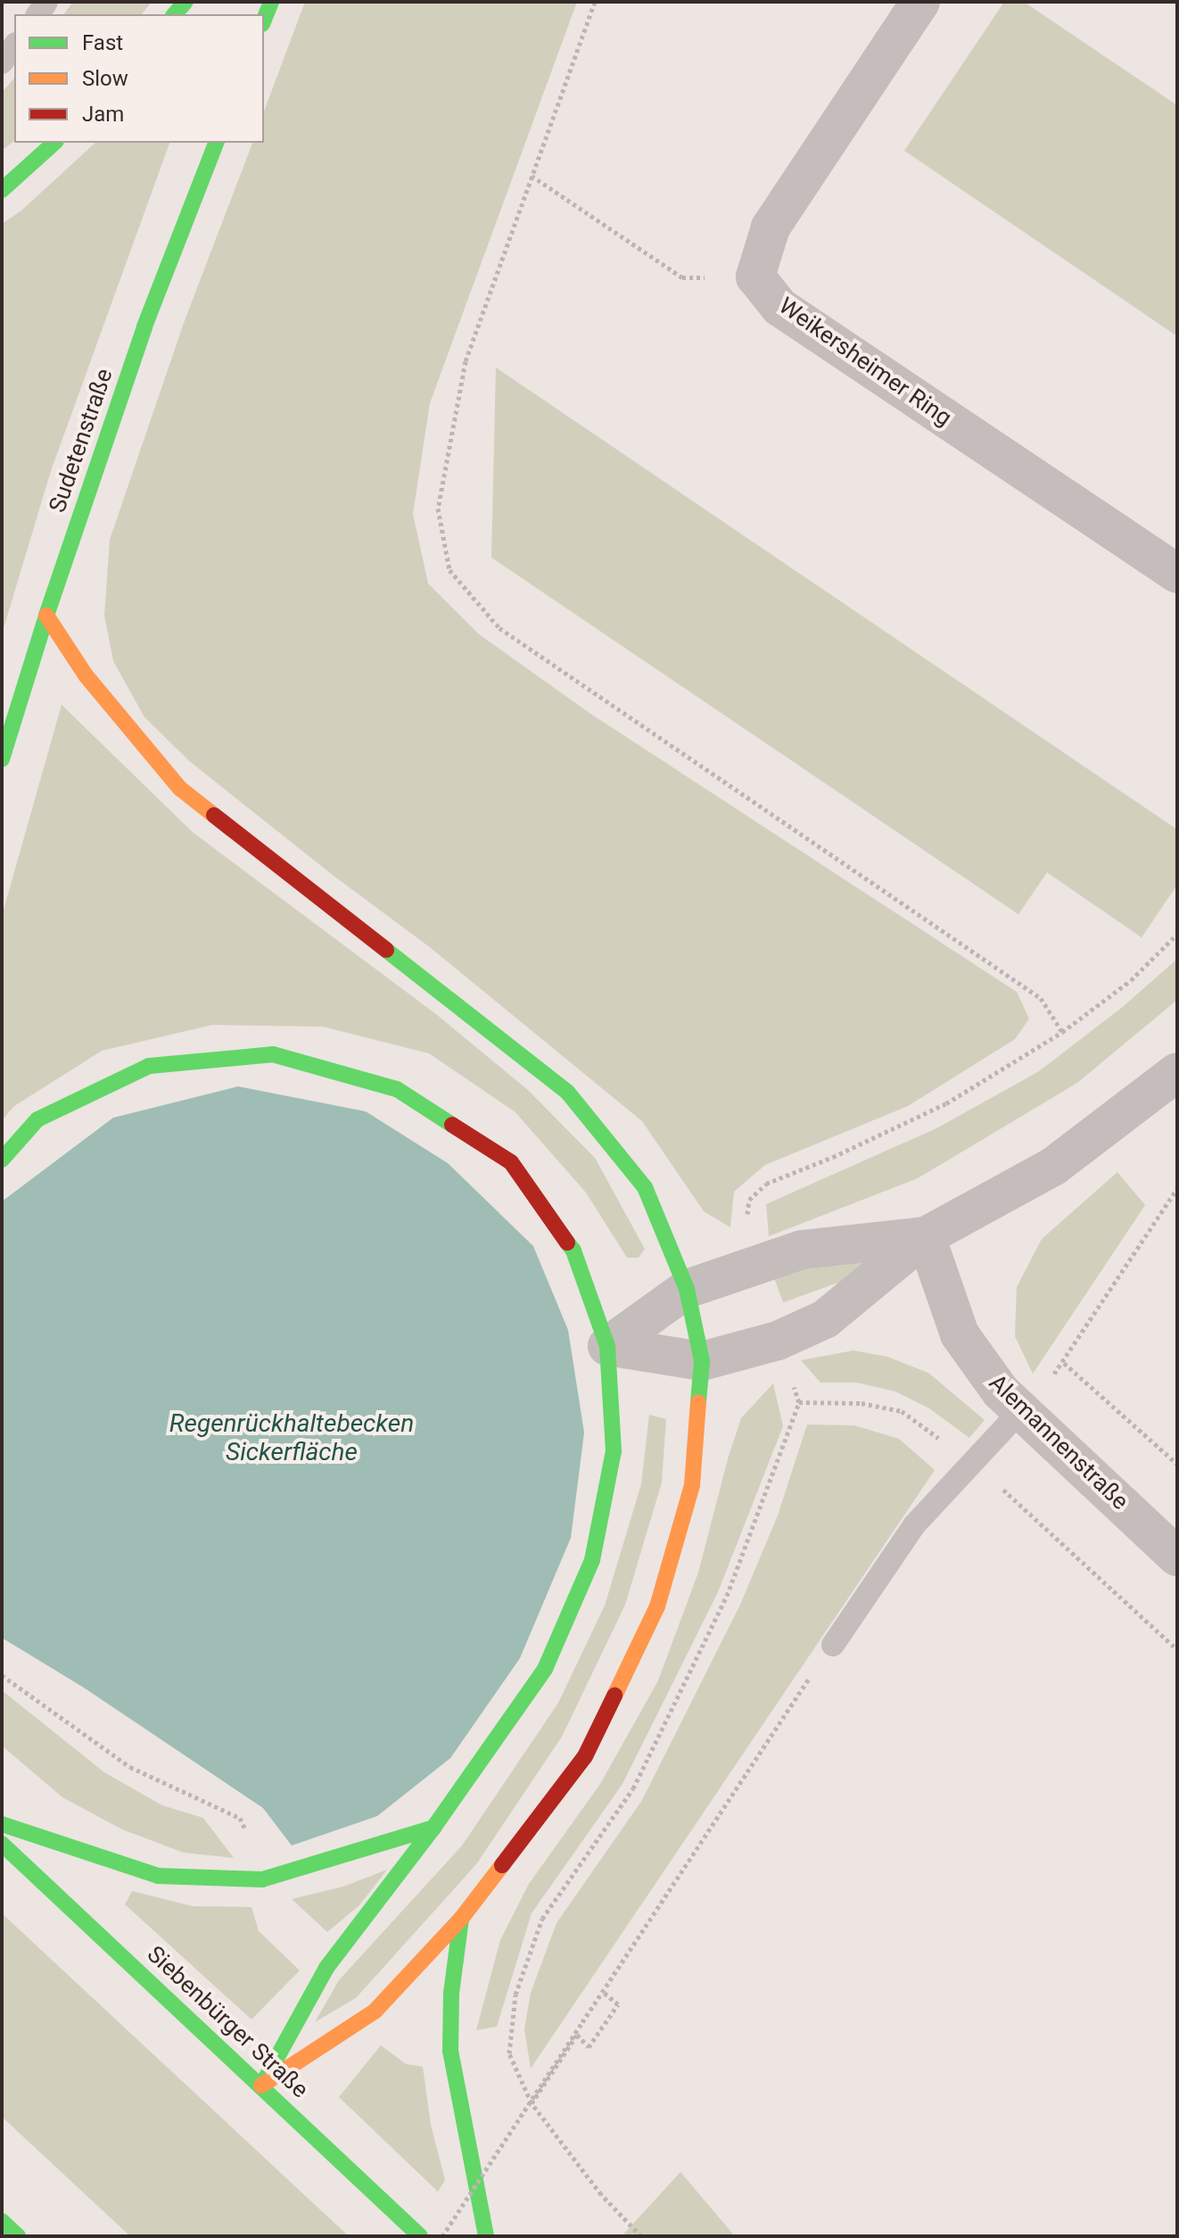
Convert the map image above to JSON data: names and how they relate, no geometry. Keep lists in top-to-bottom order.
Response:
{
  "streets": {
    "main road": ["Sudetenstraße", "Siebenbürger Straße"],
    "street": ["Weikersheimer Ring", "Alemannenstraße"]
  },
  "water": ["Regenrückhaltebecken Sickerfläche"],
  "legend": ["Fast", "Slow", "Jam"]
}
